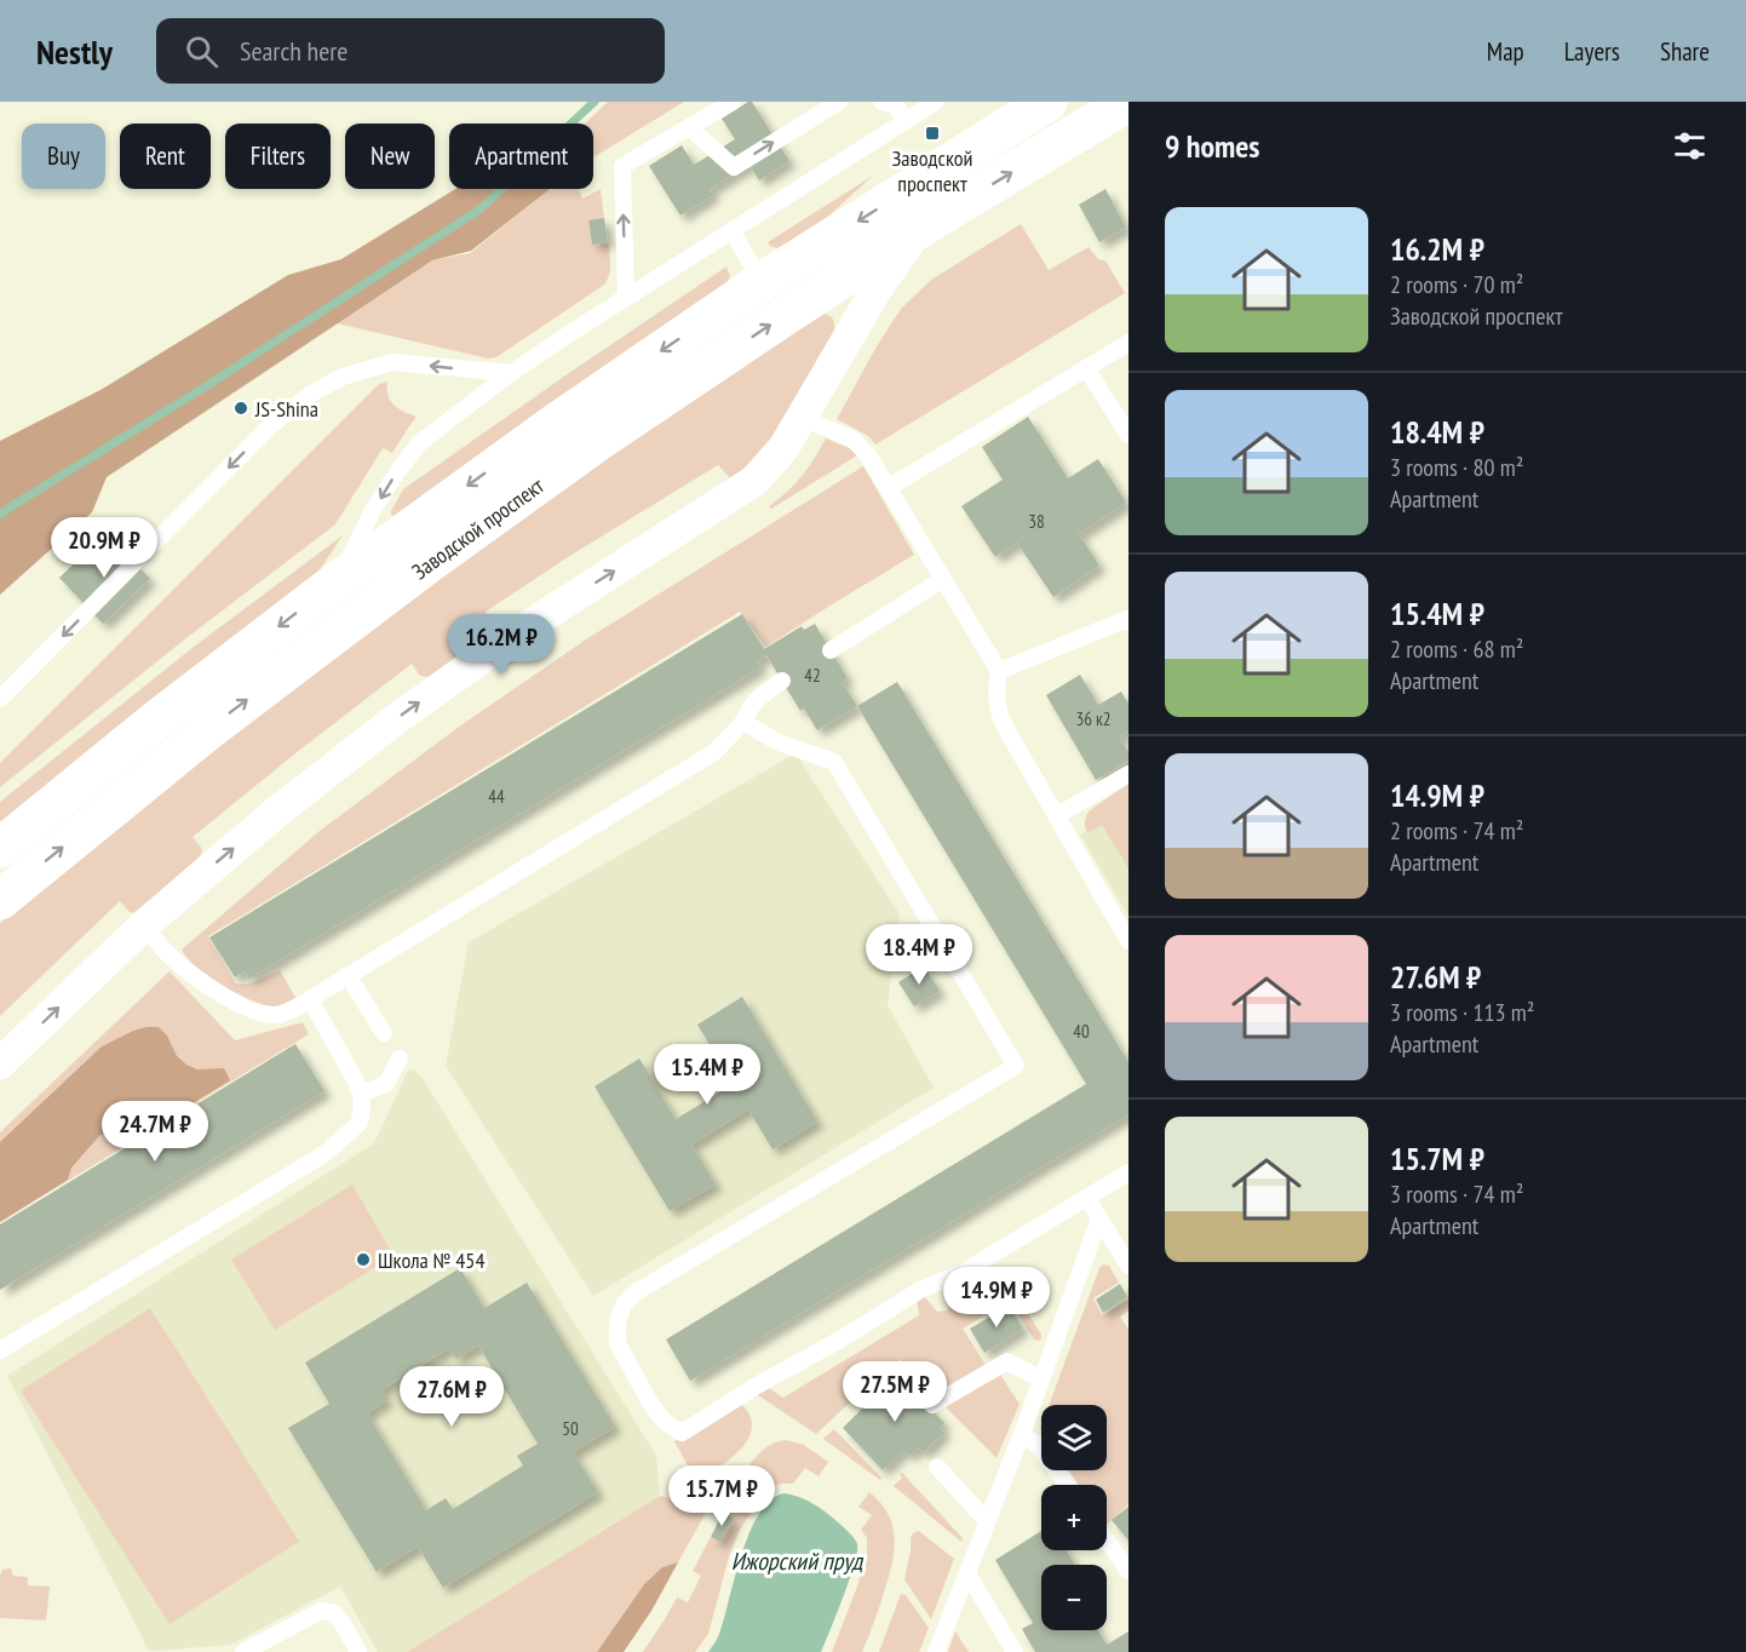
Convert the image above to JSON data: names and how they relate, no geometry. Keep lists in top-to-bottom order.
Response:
{
  "streets": {
    "main road": ["Заводской проспект"]
  },
  "water": ["Ижорский пруд"],
  "places": {
    "transit": ["Заводской проспект"],
    "other": ["JS-Shina", "Школа № 454"]
  },
  "house_numbers": [
    "38",
    "42",
    "36 к2",
    "44",
    "40",
    "50"
  ],
  "page": {
    "header": "Nestly",
    "search": "Search here",
    "nav": ["Map", "Layers", "Share"],
    "heading": "9 homes",
    "chip": [
      "Buy",
      "Rent",
      "Filters",
      "New",
      "Apartment"
    ],
    "list": [
      {
        "name": "16.2M ₽",
        "note": "2 rooms · 70 m² · Заводской проспект"
      },
      {
        "name": "18.4M ₽",
        "note": "3 rooms · 80 m² · Apartment"
      },
      {
        "name": "15.4M ₽",
        "note": "2 rooms · 68 m² · Apartment"
      },
      {
        "name": "14.9M ₽",
        "note": "2 rooms · 74 m² · Apartment"
      },
      {
        "name": "27.6M ₽",
        "note": "3 rooms · 113 m² · Apartment"
      },
      {
        "name": "15.7M ₽",
        "note": "3 rooms · 74 m² · Apartment"
      }
    ],
    "price": [
      "20.9M ₽",
      "16.2M ₽",
      "18.4M ₽",
      "15.4M ₽",
      "24.7M ₽",
      "14.9M ₽",
      "27.5M ₽",
      "27.6M ₽",
      "15.7M ₽"
    ],
    "map_buttons": ["+", "−"]
  }
}
